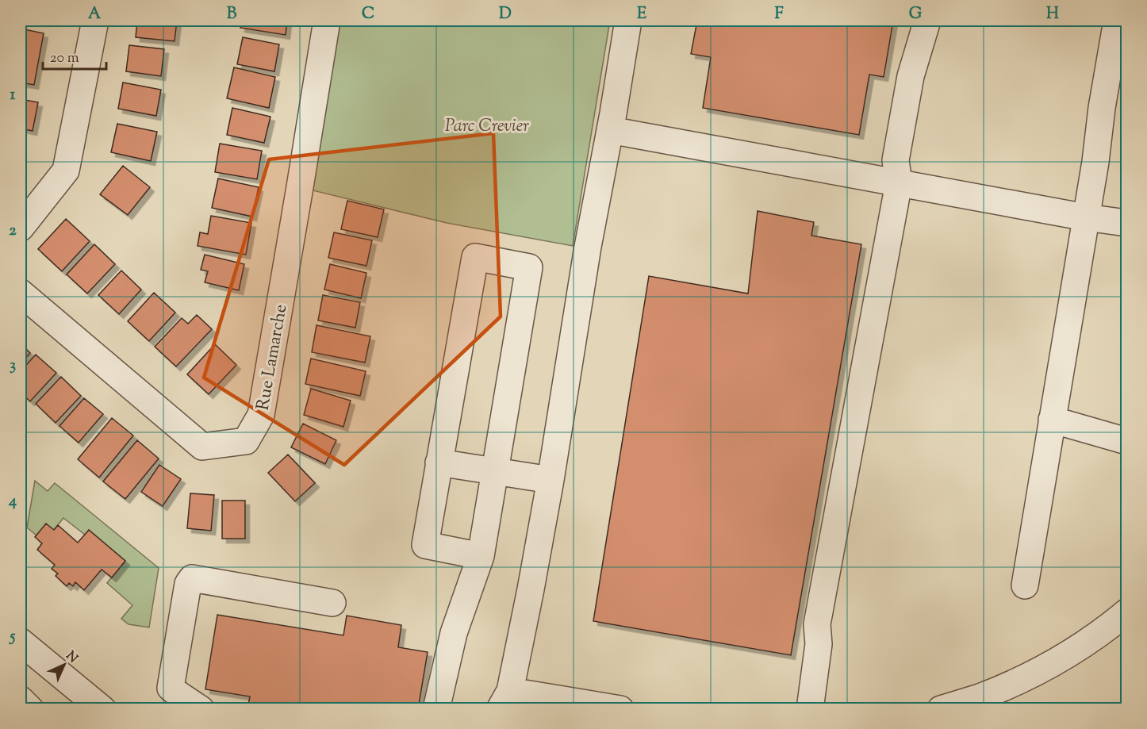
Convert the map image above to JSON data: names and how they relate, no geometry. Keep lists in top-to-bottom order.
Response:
{
  "streets": {
    "street": ["Rue Lamarche"]
  },
  "parks": ["Parc Crevier"],
  "scale_bar": "20 m",
  "north": "top right",
  "grid": {
    "columns": [
      "A",
      "B",
      "C",
      "D",
      "E",
      "F",
      "G",
      "H"
    ],
    "rows": [
      "1",
      "2",
      "3",
      "4",
      "5"
    ]
  }
}
